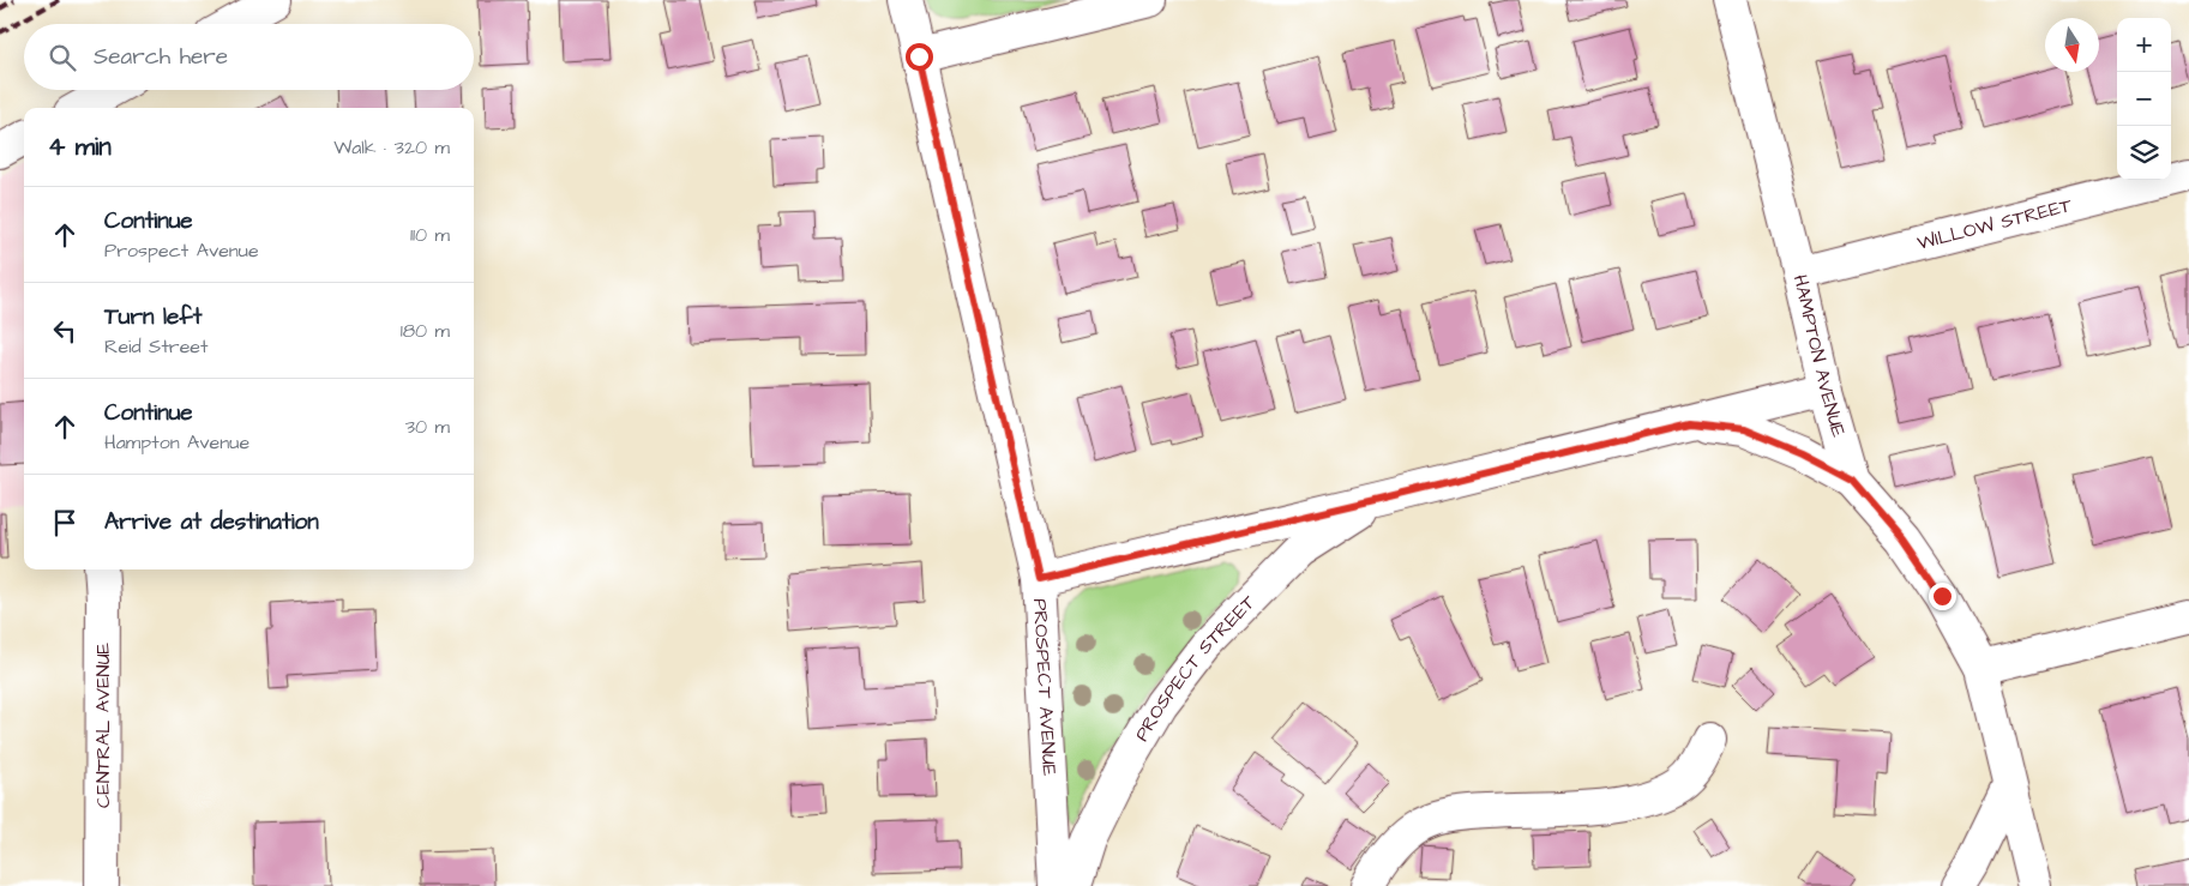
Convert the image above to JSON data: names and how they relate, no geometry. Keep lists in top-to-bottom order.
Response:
{
  "streets": {
    "street": [
      "WILLOW STREET",
      "HAMPTON AVENUE",
      "PROSPECT STREET",
      "PROSPECT AVENUE",
      "CENTRAL AVENUE"
    ]
  },
  "crossings": [
    ["WILLOW STREET", "HAMPTON AVENUE"]
  ],
  "north": "bottom",
  "page": {
    "map_buttons": ["+", "−"],
    "search": "Search here",
    "heading": ["4 min", "Walk · 320 m"],
    "list": [
      ["Continue", "Prospect Avenue", "110 m"],
      ["Turn left", "Reid Street", "180 m"],
      ["Continue", "Hampton Avenue", "30 m"],
      "Arrive at destination"
    ]
  }
}
